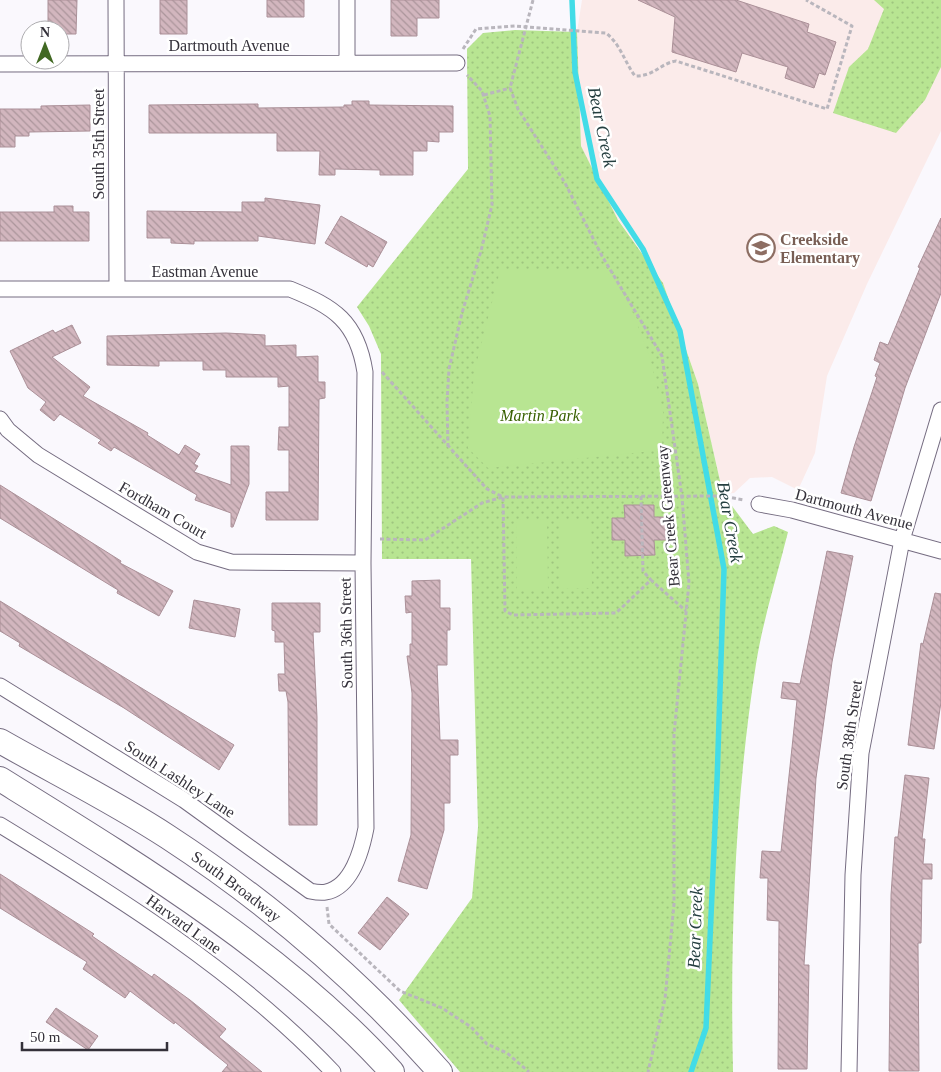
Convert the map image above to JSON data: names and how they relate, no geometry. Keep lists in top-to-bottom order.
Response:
{
  "streets": {
    "main road": ["South Broadway"],
    "street": [
      "Dartmouth Avenue",
      "South 35th Street",
      "Eastman Avenue",
      "Fordham Court",
      "South 36th Street",
      "South 38th Street",
      "South Lashley Lane",
      "Harvard Lane"
    ],
    "path": ["Bear Creek Greenway"]
  },
  "crossings": [
    ["Dartmouth Avenue", "South 35th Street"],
    ["Dartmouth Avenue", "South 38th Street"],
    ["South 35th Street", "Eastman Avenue"],
    ["Eastman Avenue", "South 36th Street"],
    ["Fordham Court", "South 36th Street"],
    ["South 36th Street", "South Lashley Lane"]
  ],
  "water": ["Bear Creek"],
  "parks": ["Martin Park"],
  "places": {
    "school or university": ["Creekside Elementary"]
  },
  "scale_bar": "50 m",
  "north": "top"
}
